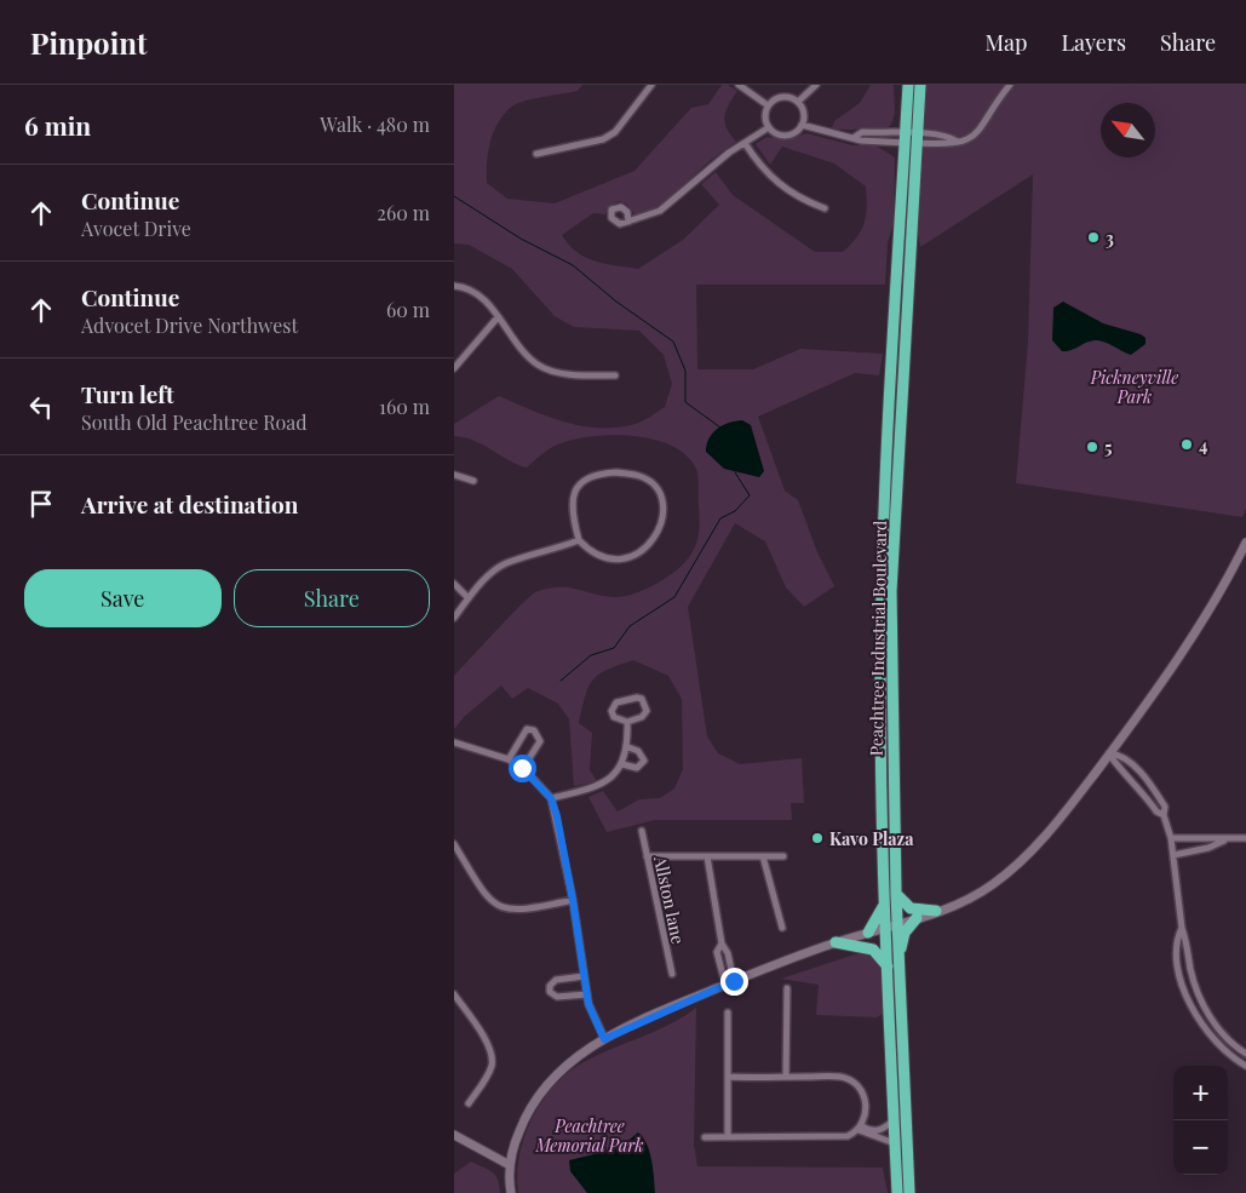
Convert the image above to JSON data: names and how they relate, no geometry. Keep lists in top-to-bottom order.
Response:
{
  "streets": {
    "highway": ["Peachtree Industrial Boulevard"],
    "street": ["Allston lane"]
  },
  "parks": ["Pickneyville Park", "Peachtree Memorial Park"],
  "places": [
    "3",
    "4",
    "5",
    "Kavo Plaza"
  ],
  "north": "top left",
  "page": {
    "header": "Pinpoint",
    "nav": ["Map", "Layers", "Share"],
    "heading": ["6 min", "Walk · 480 m"],
    "list": [
      ["Continue", "Avocet Drive", "260 m"],
      ["Continue", "Advocet Drive Northwest", "60 m"],
      ["Turn left", "South Old Peachtree Road", "160 m"],
      "Arrive at destination"
    ],
    "buttons": ["Save", "Share"],
    "map_buttons": ["+", "−"]
  }
}
